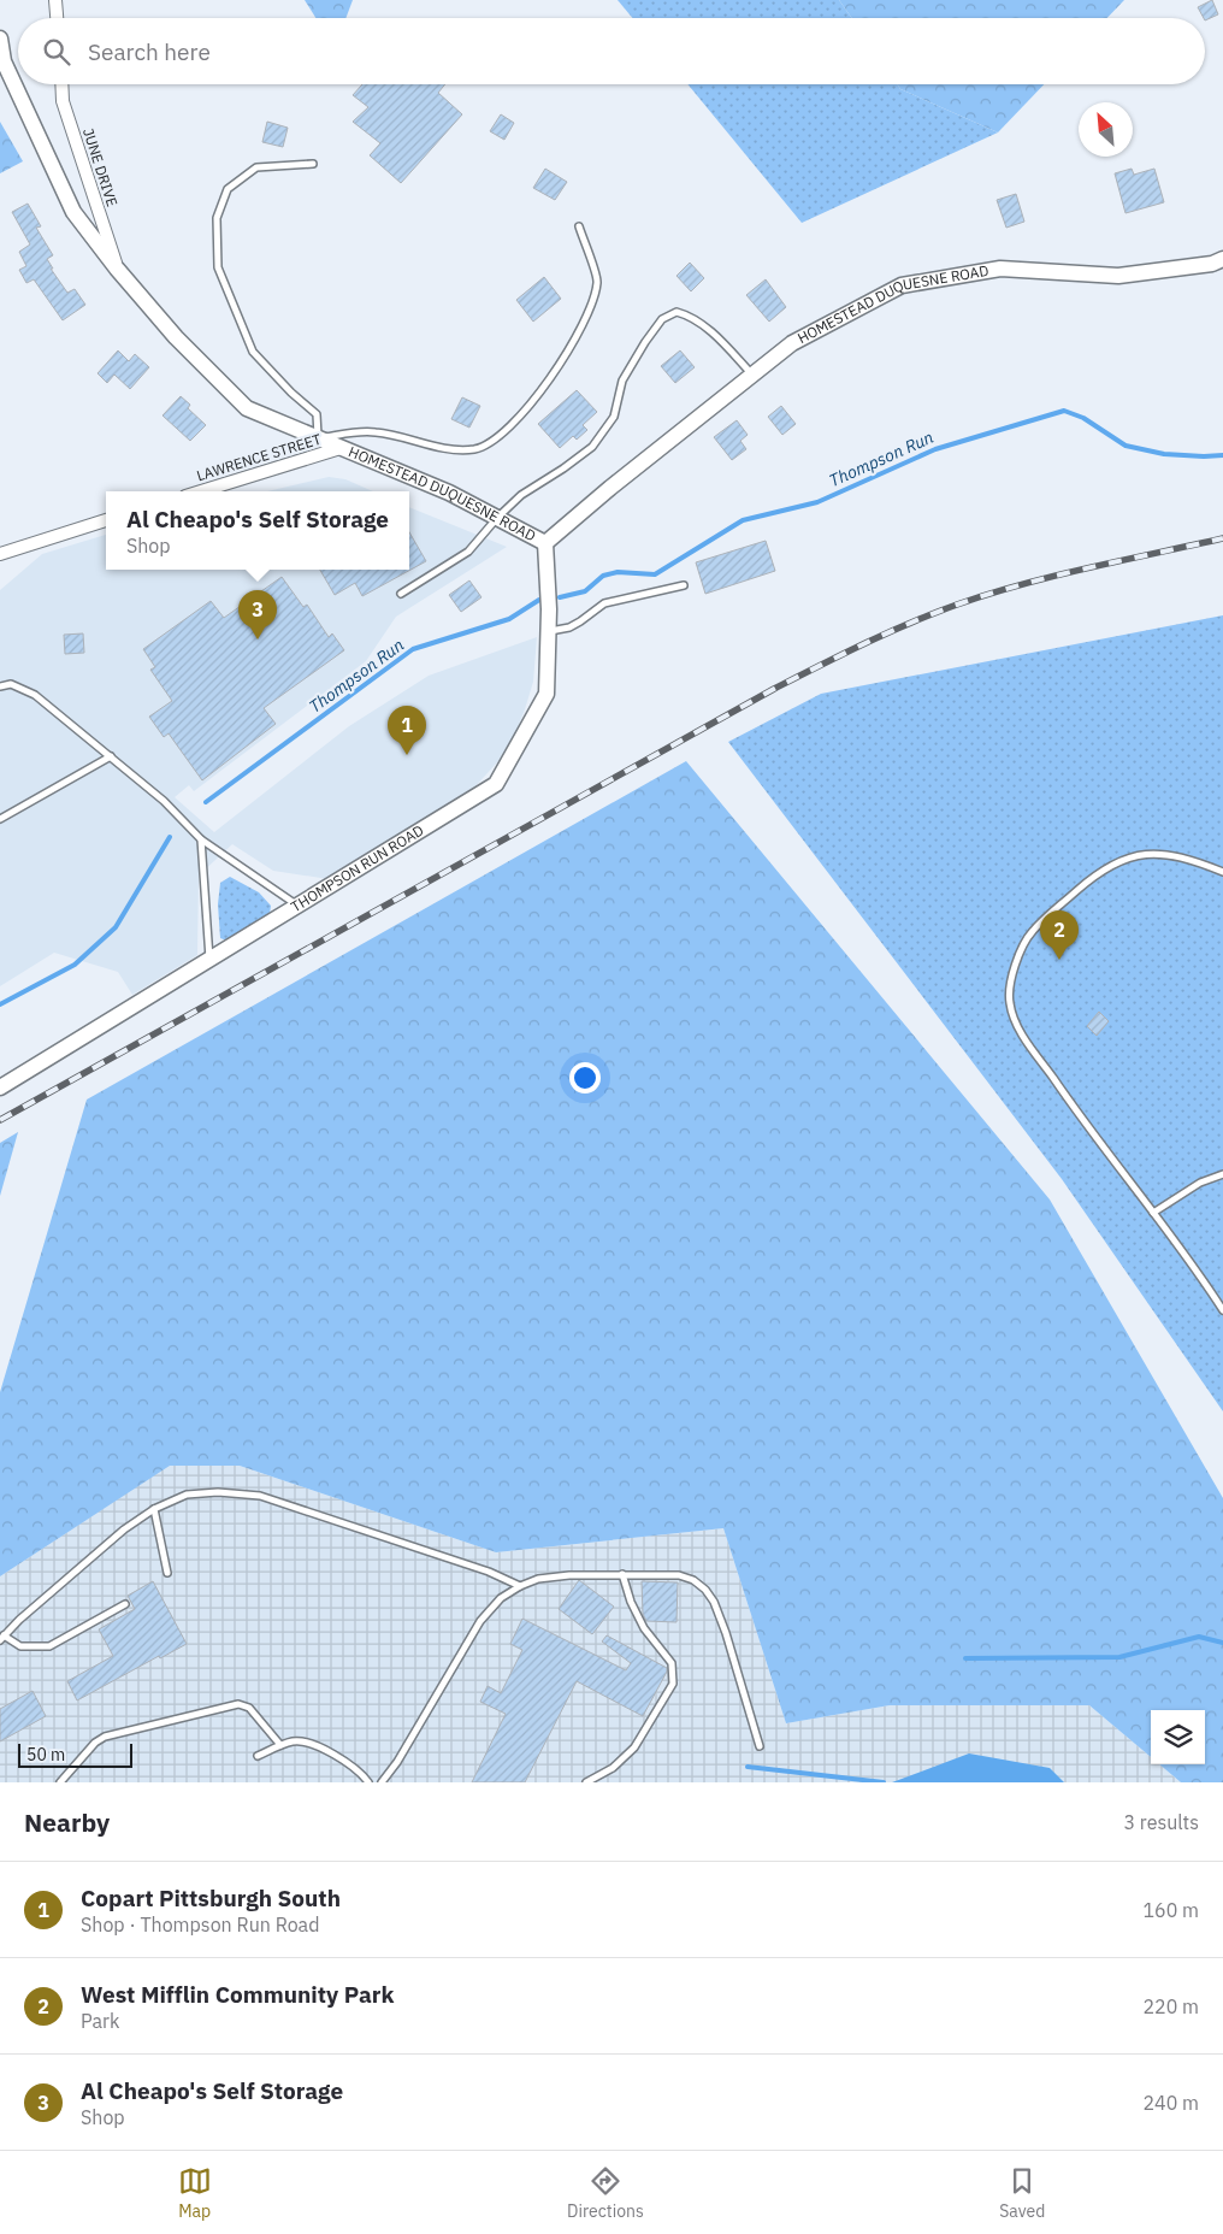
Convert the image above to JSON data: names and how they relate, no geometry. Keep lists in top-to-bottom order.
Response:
{
  "streets": {
    "street": [
      "JUNE DRIVE",
      "HOMESTEAD DUQUESNE ROAD",
      "LAWRENCE STREET",
      "THOMPSON RUN ROAD"
    ]
  },
  "crossings": [
    ["JUNE DRIVE", "HOMESTEAD DUQUESNE ROAD"],
    ["HOMESTEAD DUQUESNE ROAD", "LAWRENCE STREET"],
    ["HOMESTEAD DUQUESNE ROAD", "THOMPSON RUN ROAD"]
  ],
  "water": ["Thompson Run"],
  "scale_bar": "50 m",
  "north": "top left",
  "page": {
    "search": "Search here",
    "popup": ["Al Cheapo's Self Storage", "Shop"],
    "pins": ["3", "1", "2"],
    "scale": "50 m",
    "heading": ["Nearby", "3 results"],
    "list": [
      {
        "mark": "1",
        "name": "Copart Pittsburgh South",
        "note": "Shop · Thompson Run Road",
        "value": "160 m"
      },
      {
        "mark": "2",
        "name": "West Mifflin Community Park",
        "note": "Park",
        "value": "220 m"
      },
      {
        "mark": "3",
        "name": "Al Cheapo's Self Storage",
        "note": "Shop",
        "value": "240 m"
      }
    ],
    "nav": ["Map", "Directions", "Saved"]
  }
}
